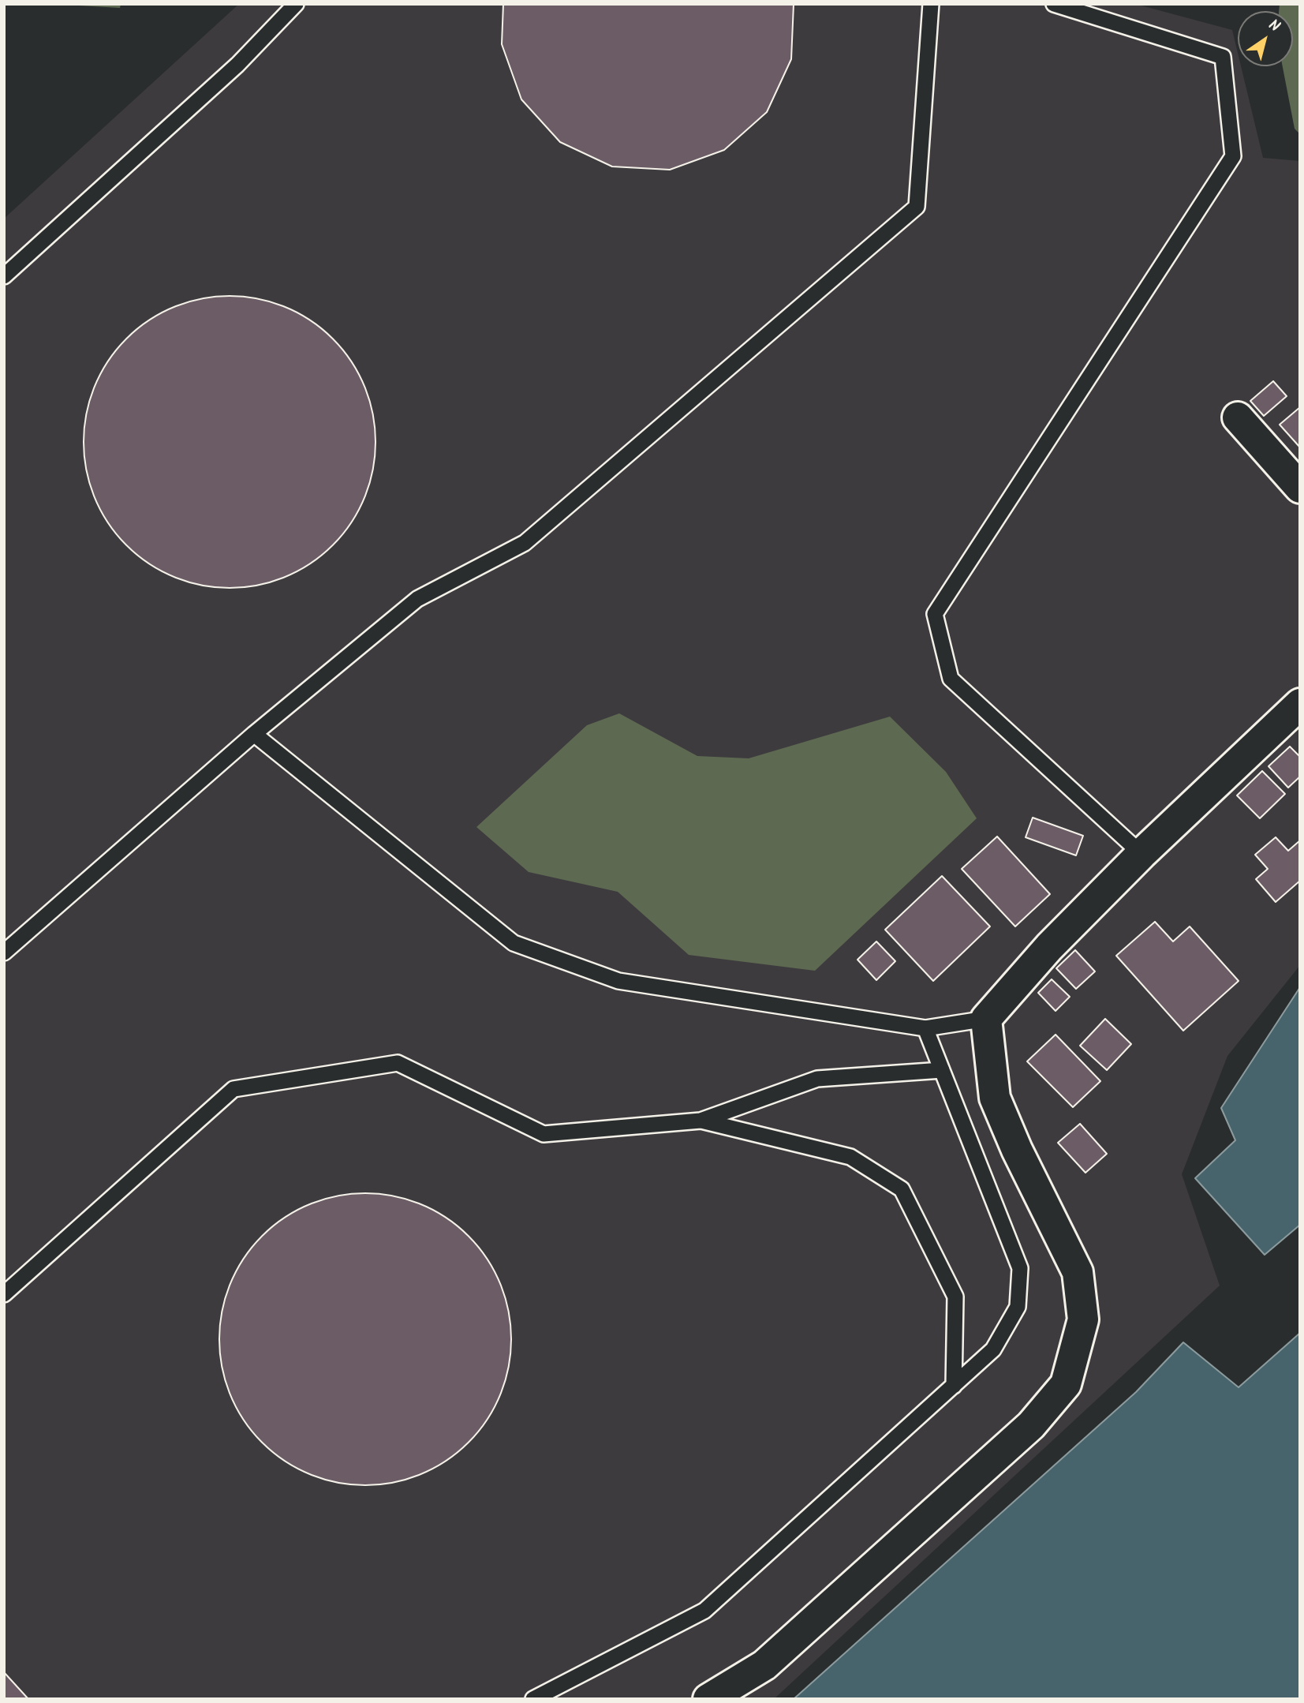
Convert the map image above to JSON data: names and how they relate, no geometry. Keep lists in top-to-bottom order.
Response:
{
  "north": "top right"
}
